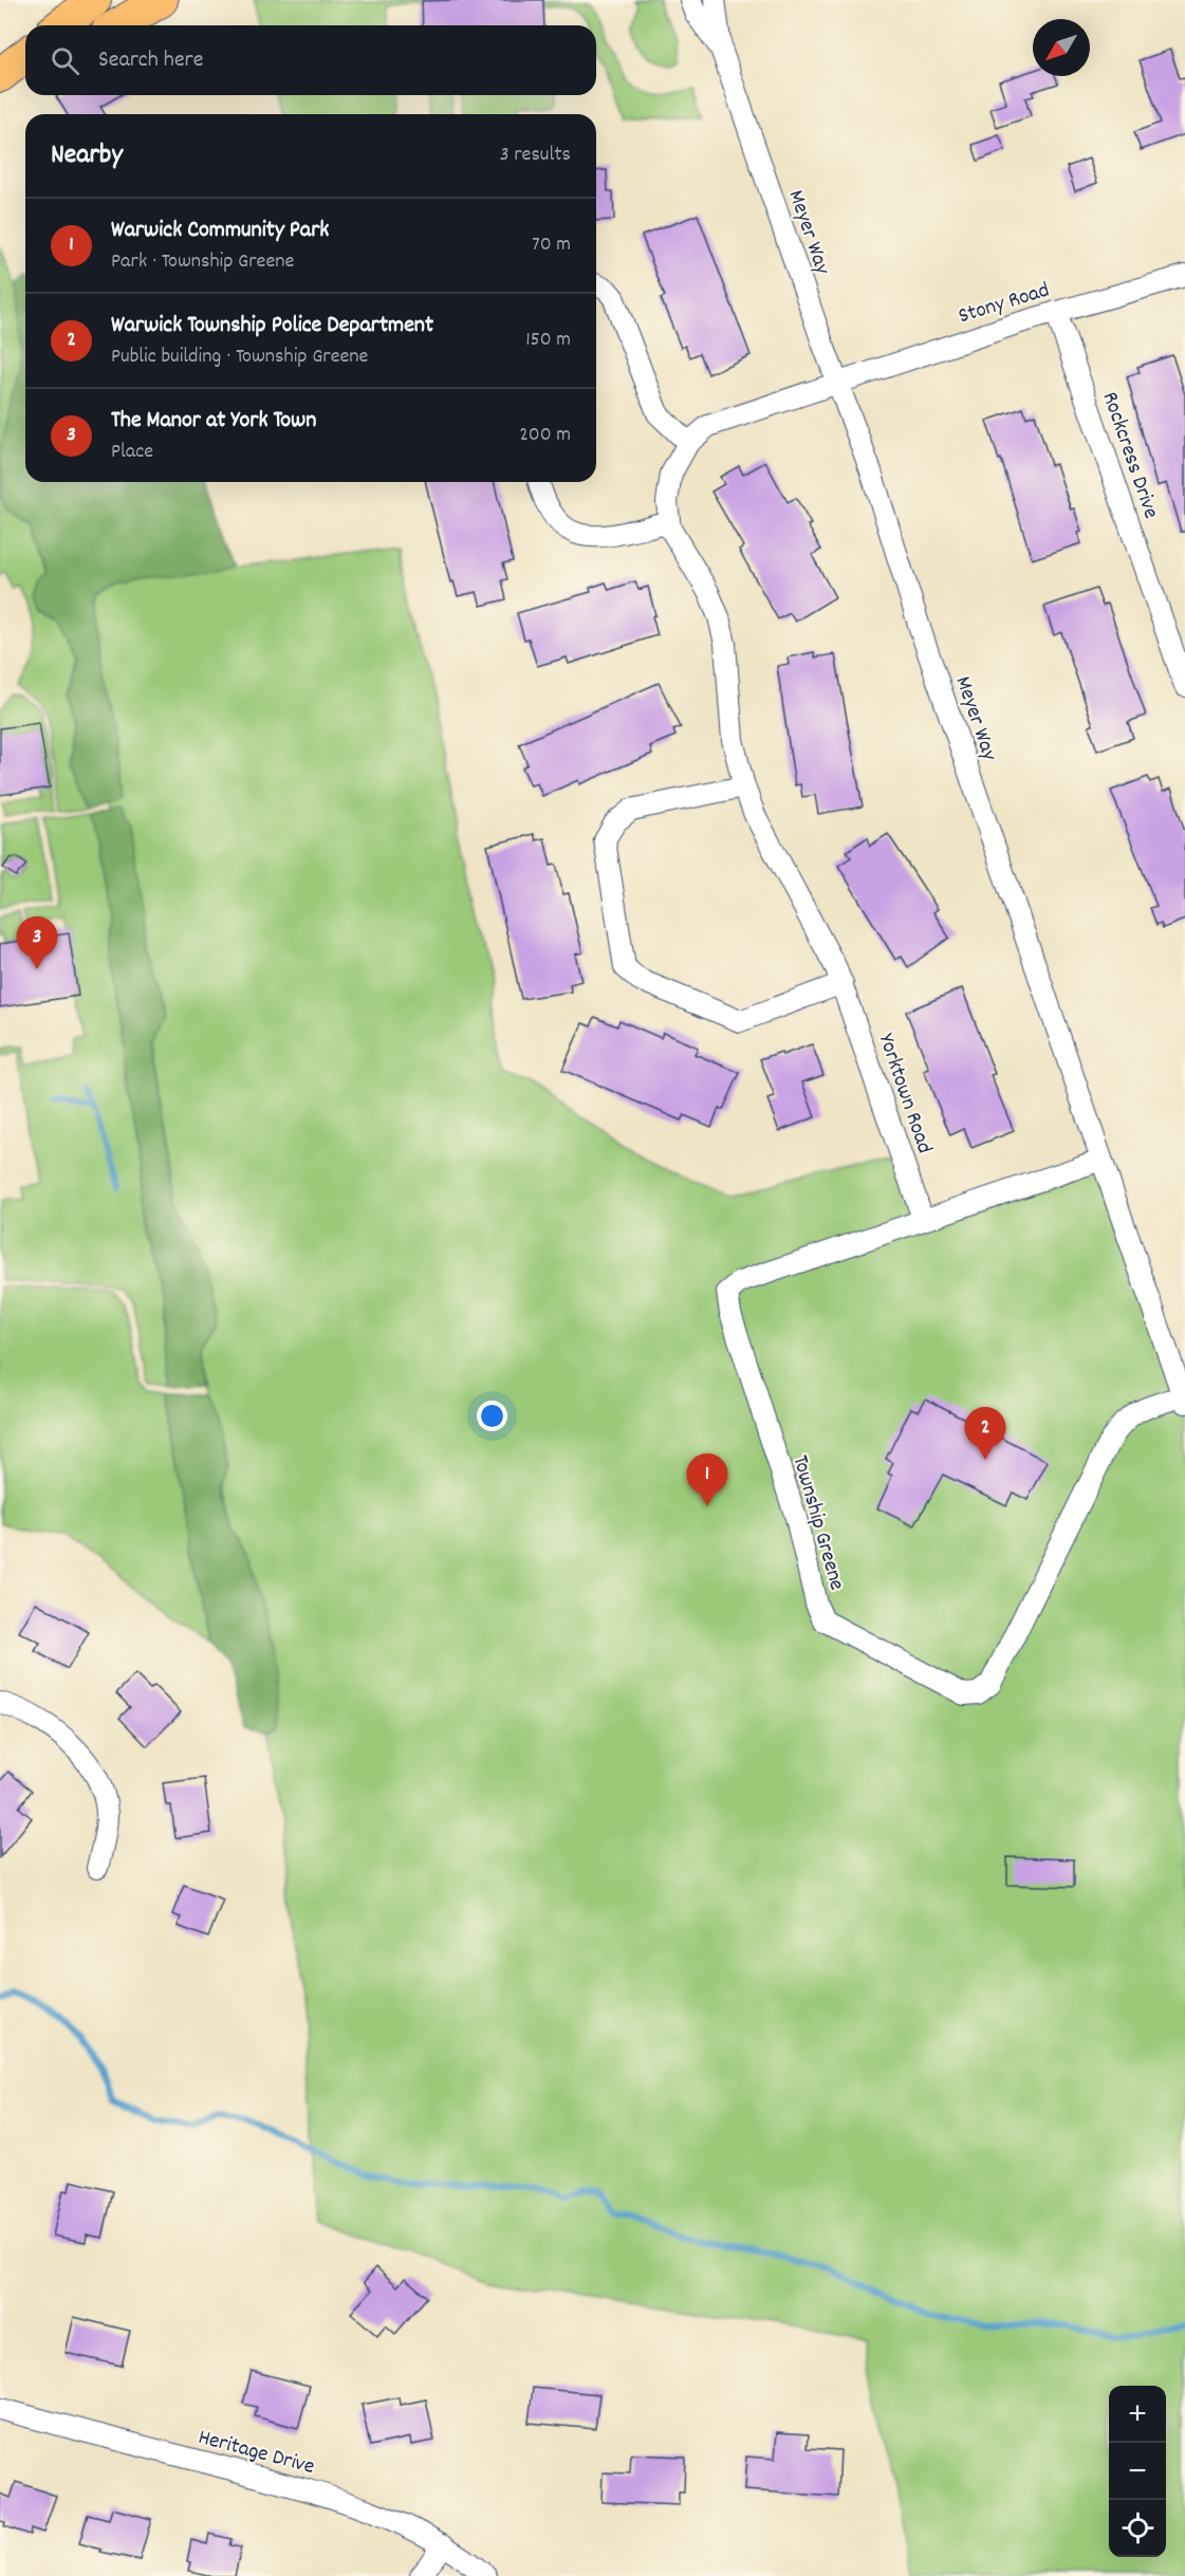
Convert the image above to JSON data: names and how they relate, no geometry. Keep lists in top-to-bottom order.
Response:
{
  "streets": {
    "street": [
      "Meyer Way",
      "Stony Road",
      "Rockcress Drive",
      "Yorktown Road",
      "Township Greene",
      "Heritage Drive"
    ]
  },
  "crossings": [
    ["Meyer Way", "Stony Road"],
    ["Meyer Way", "Township Greene"],
    ["Stony Road", "Rockcress Drive"],
    ["Yorktown Road", "Township Greene"]
  ],
  "north": "bottom left",
  "page": {
    "search": "Search here",
    "heading": ["Nearby", "3 results"],
    "list": [
      {
        "mark": "1",
        "name": "Warwick Community Park",
        "note": "Park · Township Greene",
        "value": "70 m"
      },
      {
        "mark": "2",
        "name": "Warwick Township Police Department",
        "note": "Public building · Township Greene",
        "value": "150 m"
      },
      {
        "mark": "3",
        "name": "The Manor at York Town",
        "note": "Place",
        "value": "200 m"
      }
    ],
    "pins": ["3", "2", "1"],
    "map_buttons": ["+", "−"]
  }
}
